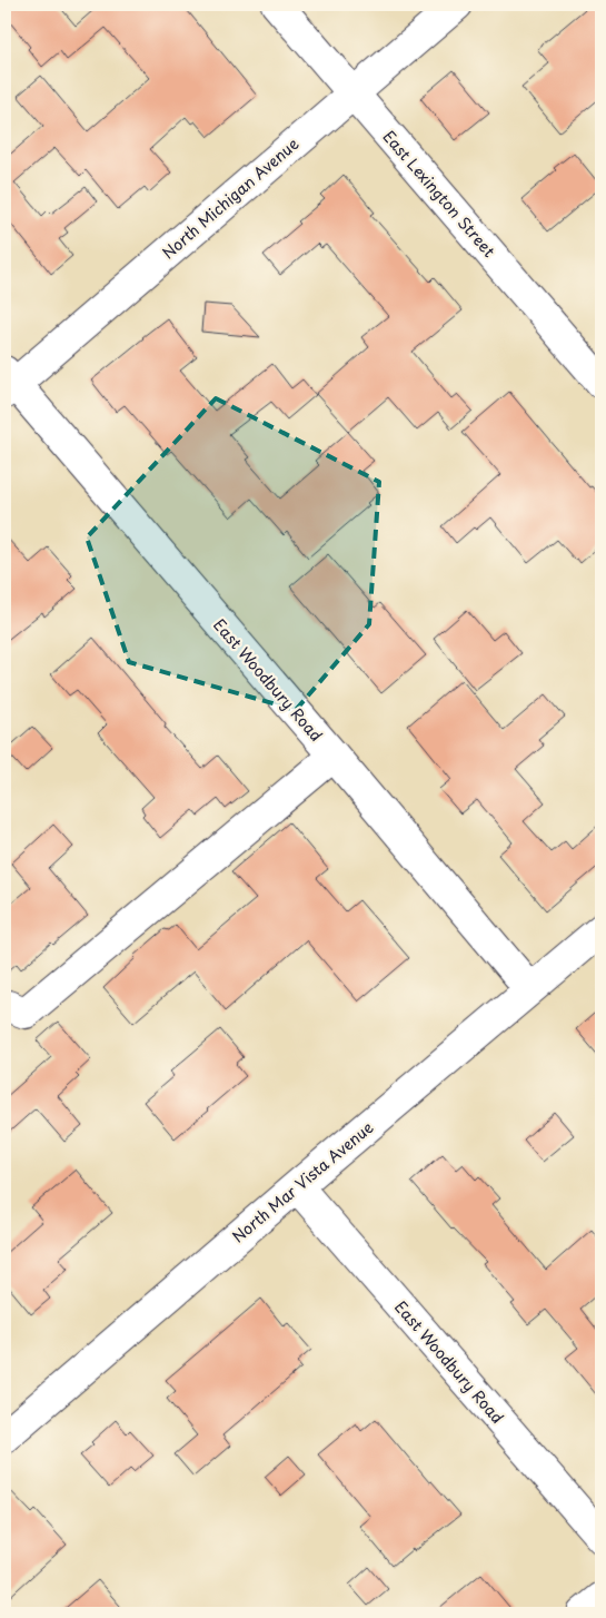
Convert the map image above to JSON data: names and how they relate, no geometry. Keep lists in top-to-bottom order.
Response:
{
  "streets": {
    "street": [
      "East Lexington Street",
      "North Michigan Avenue",
      "East Woodbury Road",
      "North Mar Vista Avenue"
    ]
  },
  "crossings": [
    ["East Lexington Street", "North Michigan Avenue"],
    ["North Michigan Avenue", "East Woodbury Road"],
    ["East Woodbury Road", "North Mar Vista Avenue"]
  ]
}
